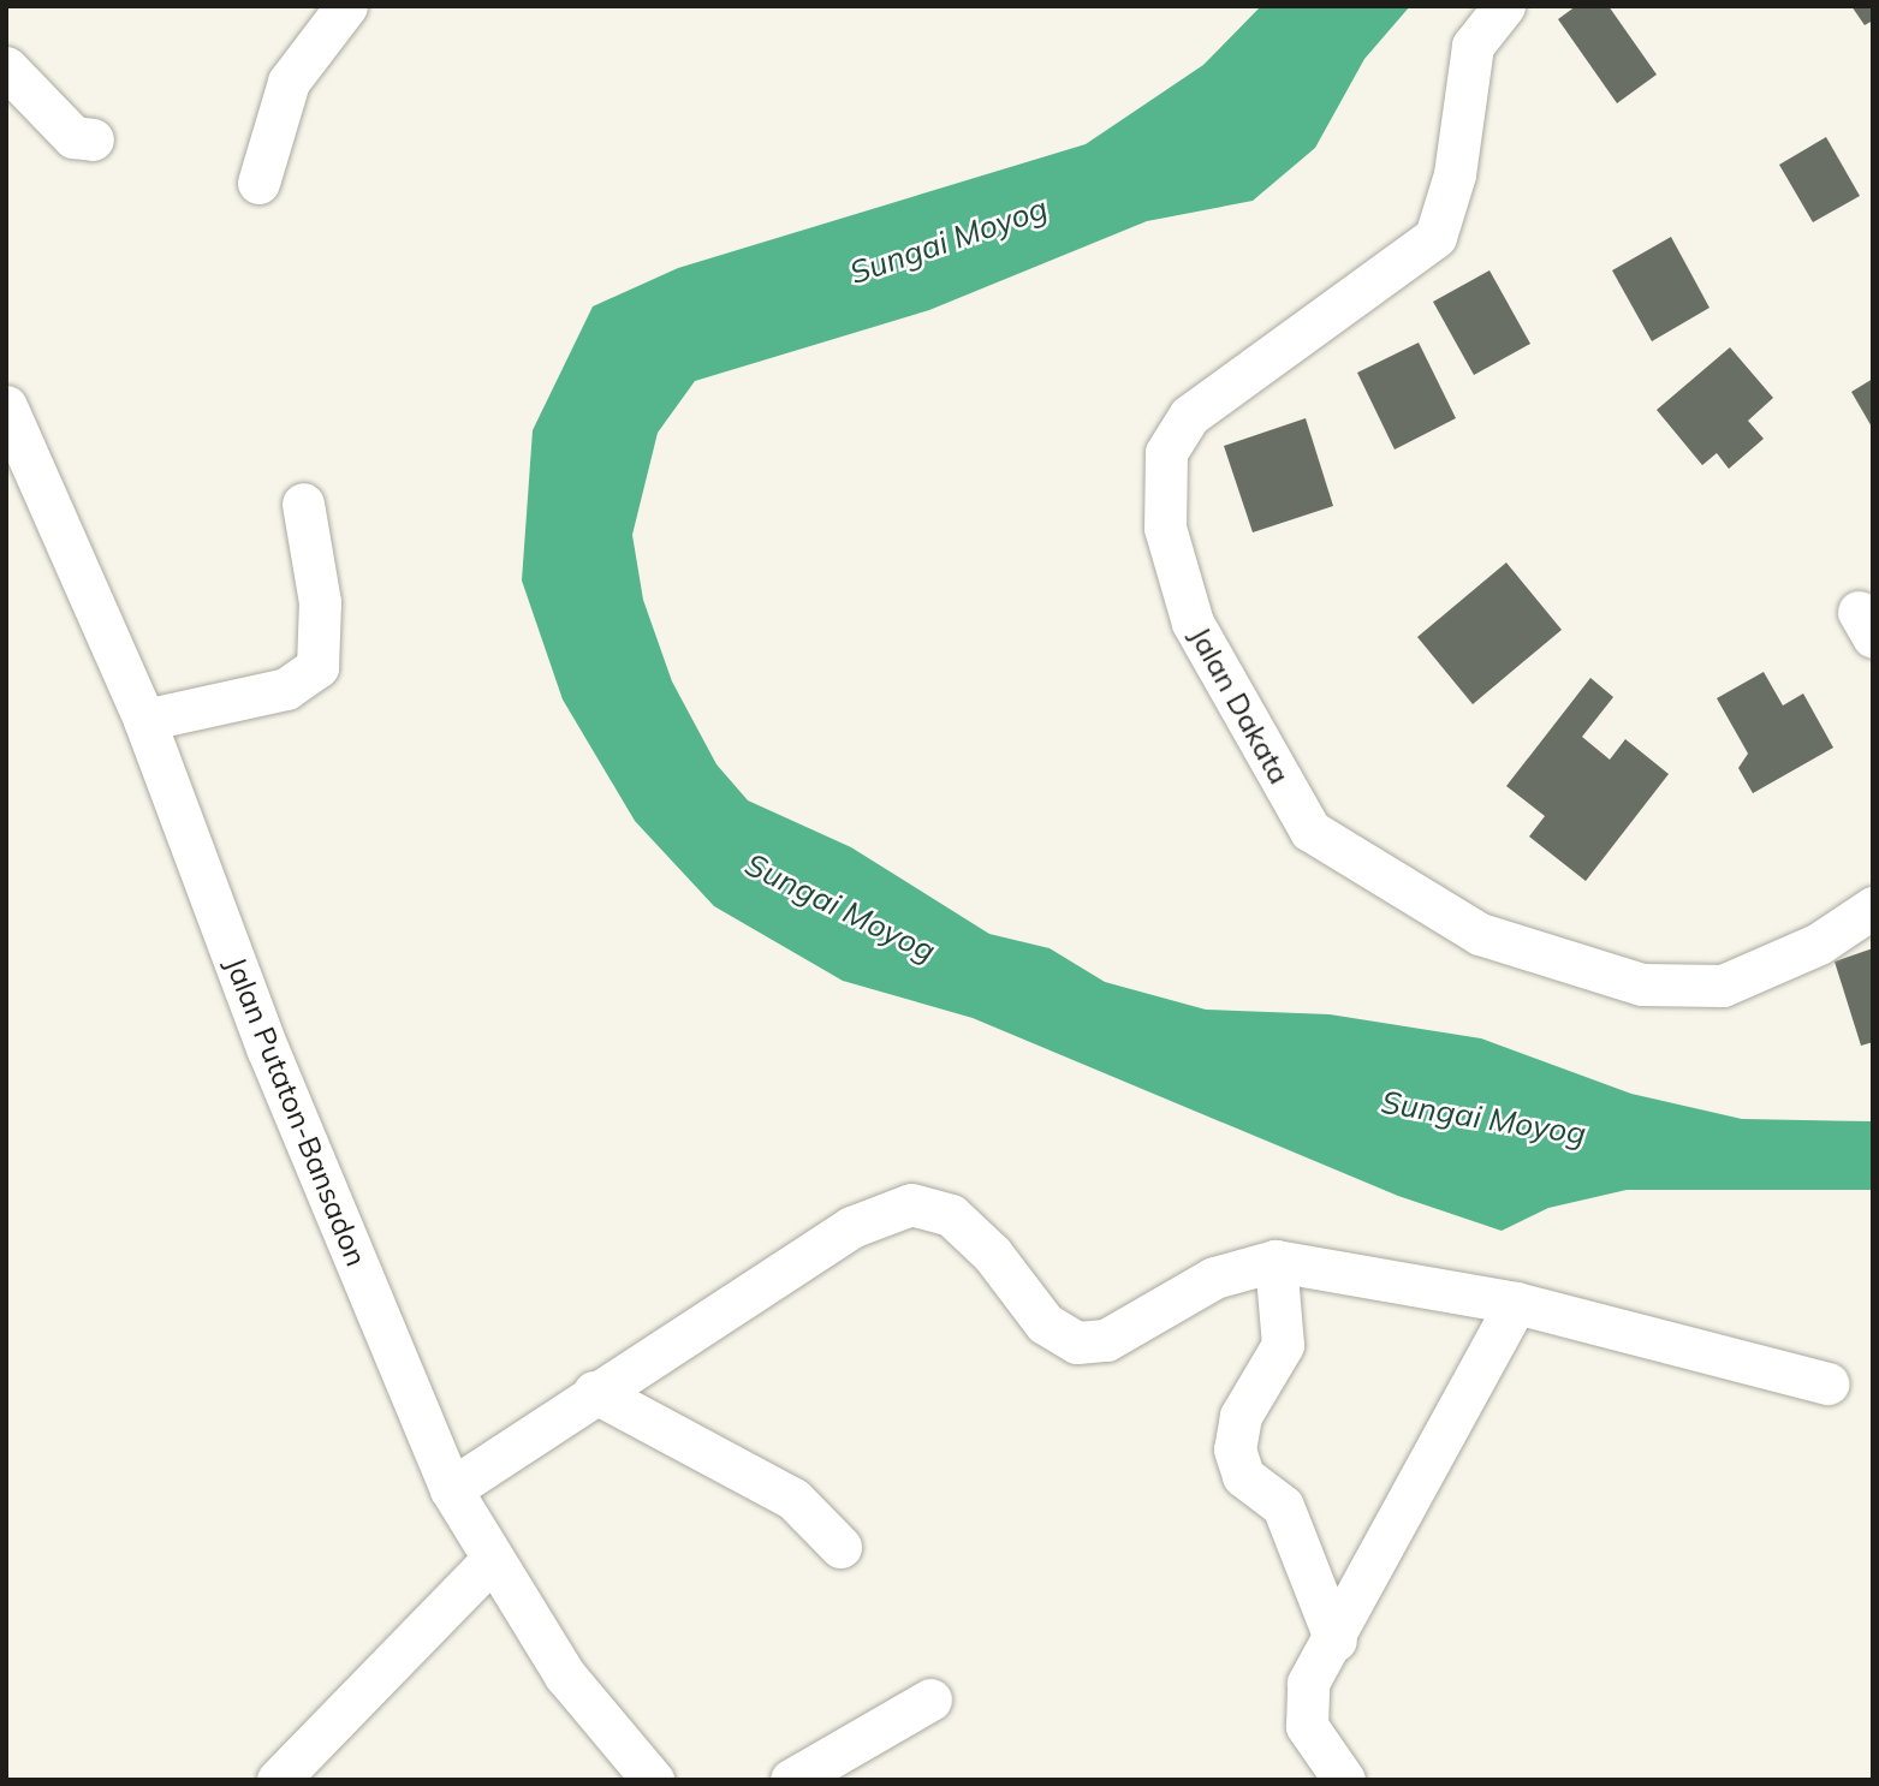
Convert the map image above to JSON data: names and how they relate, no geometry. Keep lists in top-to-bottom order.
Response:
{
  "streets": {
    "street": ["Jalan Dakata", "Jalan Putaton-Bansadon"]
  },
  "water": ["Sungai Moyog"]
}
